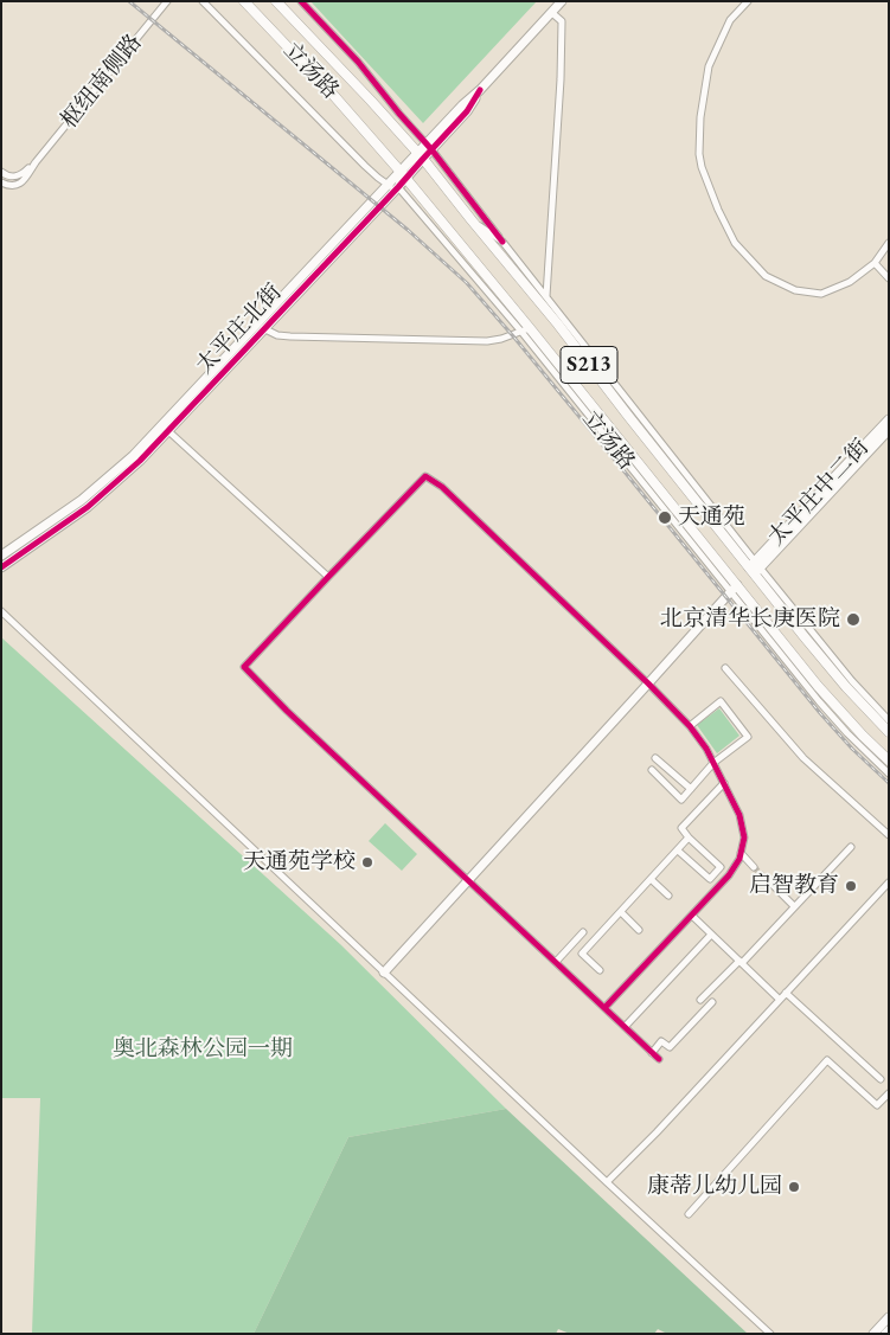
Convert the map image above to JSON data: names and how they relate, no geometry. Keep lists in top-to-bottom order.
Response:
{
  "streets": {
    "main road": [
      "立汤路",
      "太平庄北街",
      "S213",
      "太平庄中二街"
    ],
    "street": ["枢纽南侧路"]
  },
  "crossings": [
    ["立汤路", "太平庄北街"],
    ["立汤路", "太平庄中二街"]
  ],
  "parks": ["奥北森林公园一期"],
  "places": [
    "天通苑",
    "北京清华长庚医院",
    "天通苑学校",
    "启智教育",
    "康蒂儿幼儿园"
  ]
}
